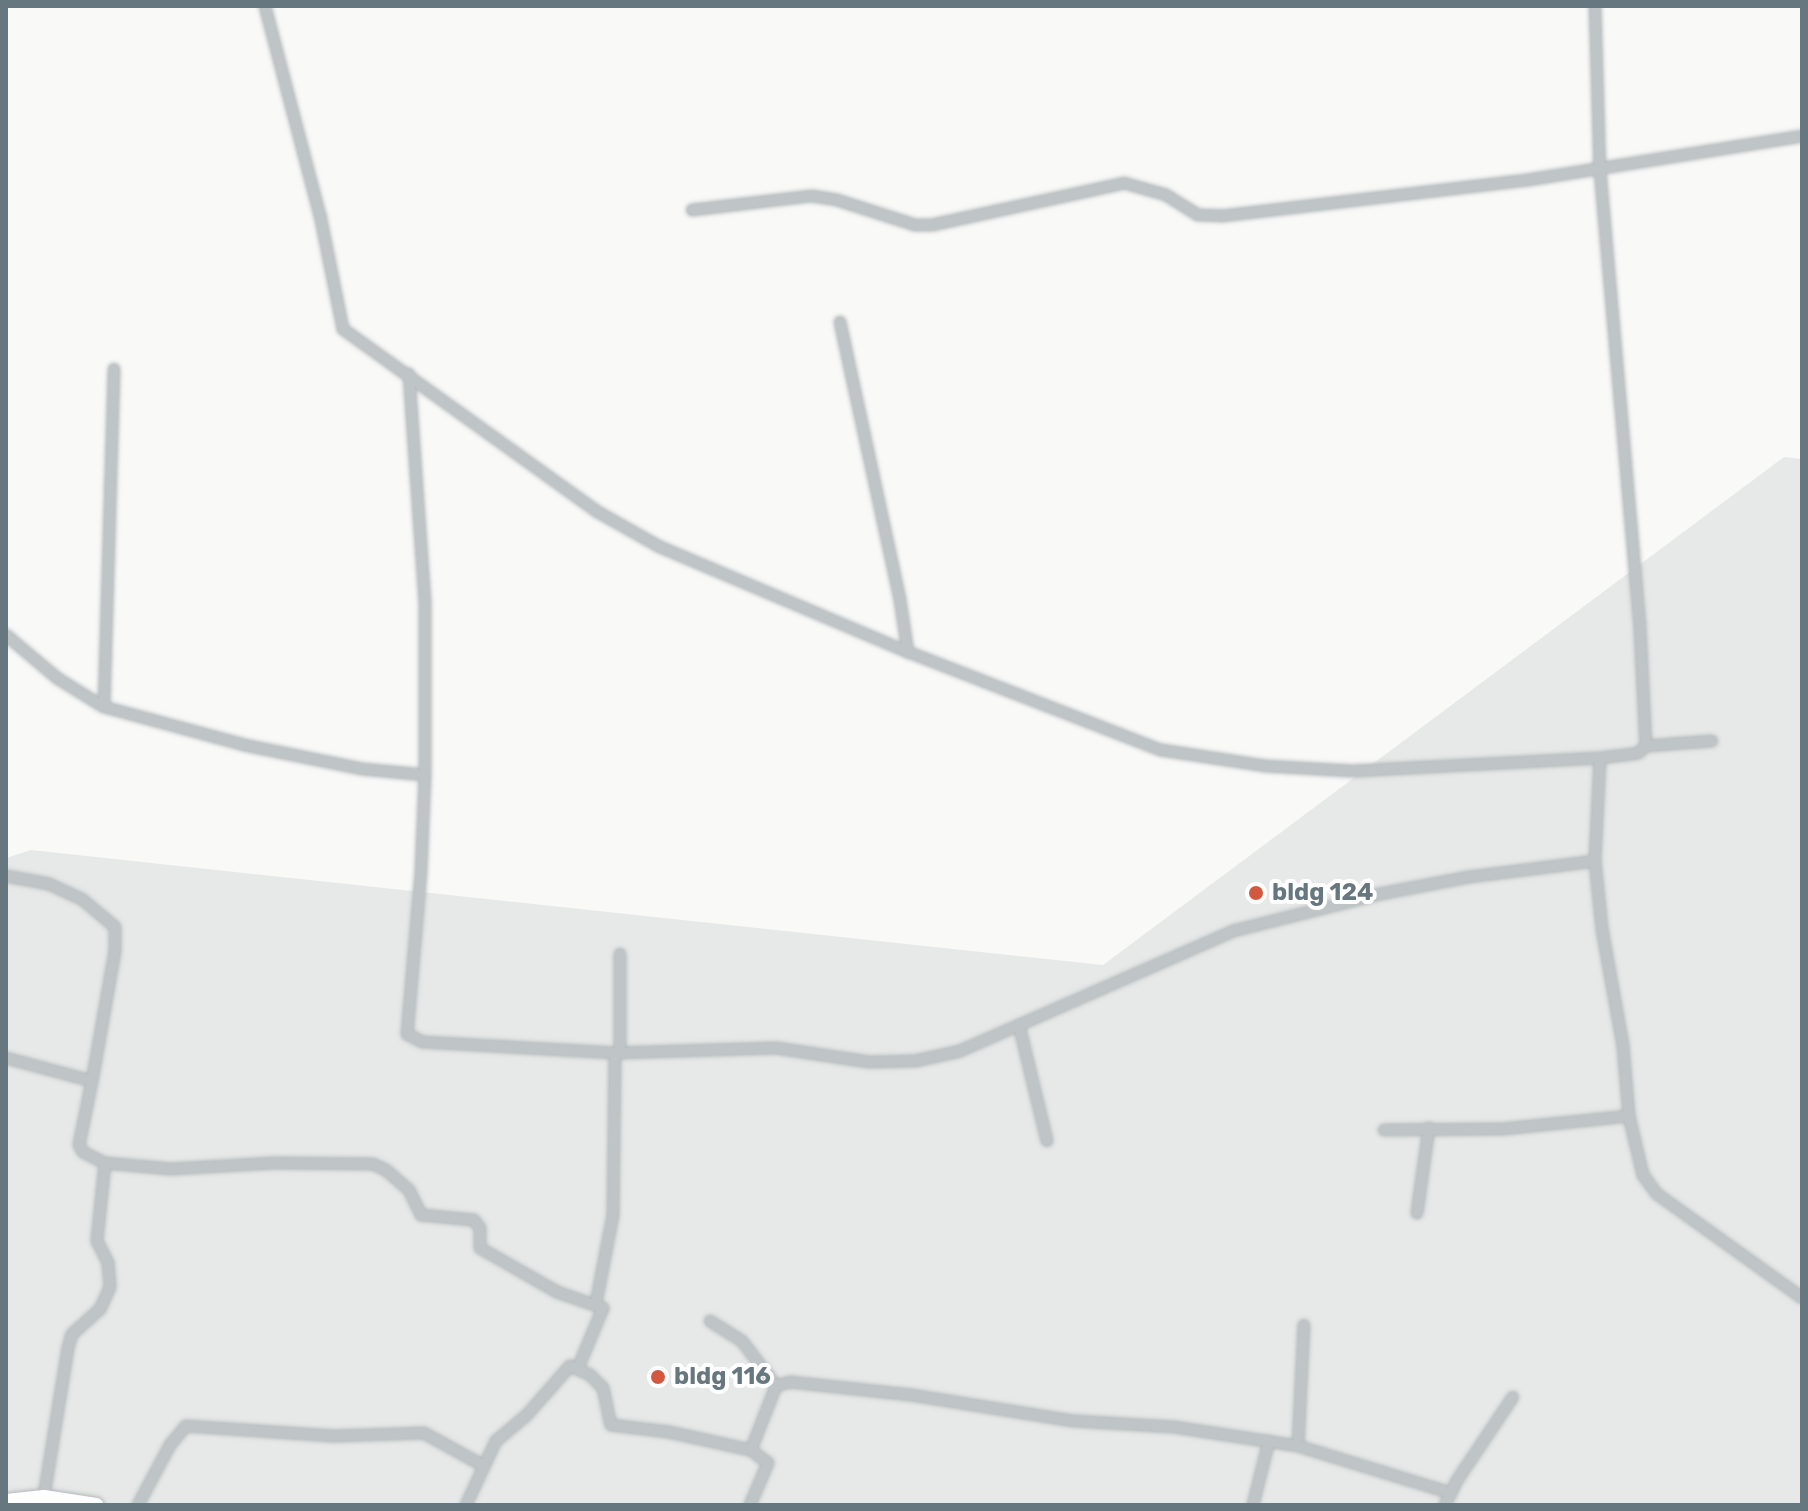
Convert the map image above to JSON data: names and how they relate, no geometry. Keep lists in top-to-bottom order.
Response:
{
  "places": ["bldg 124", "bldg 116"]
}
